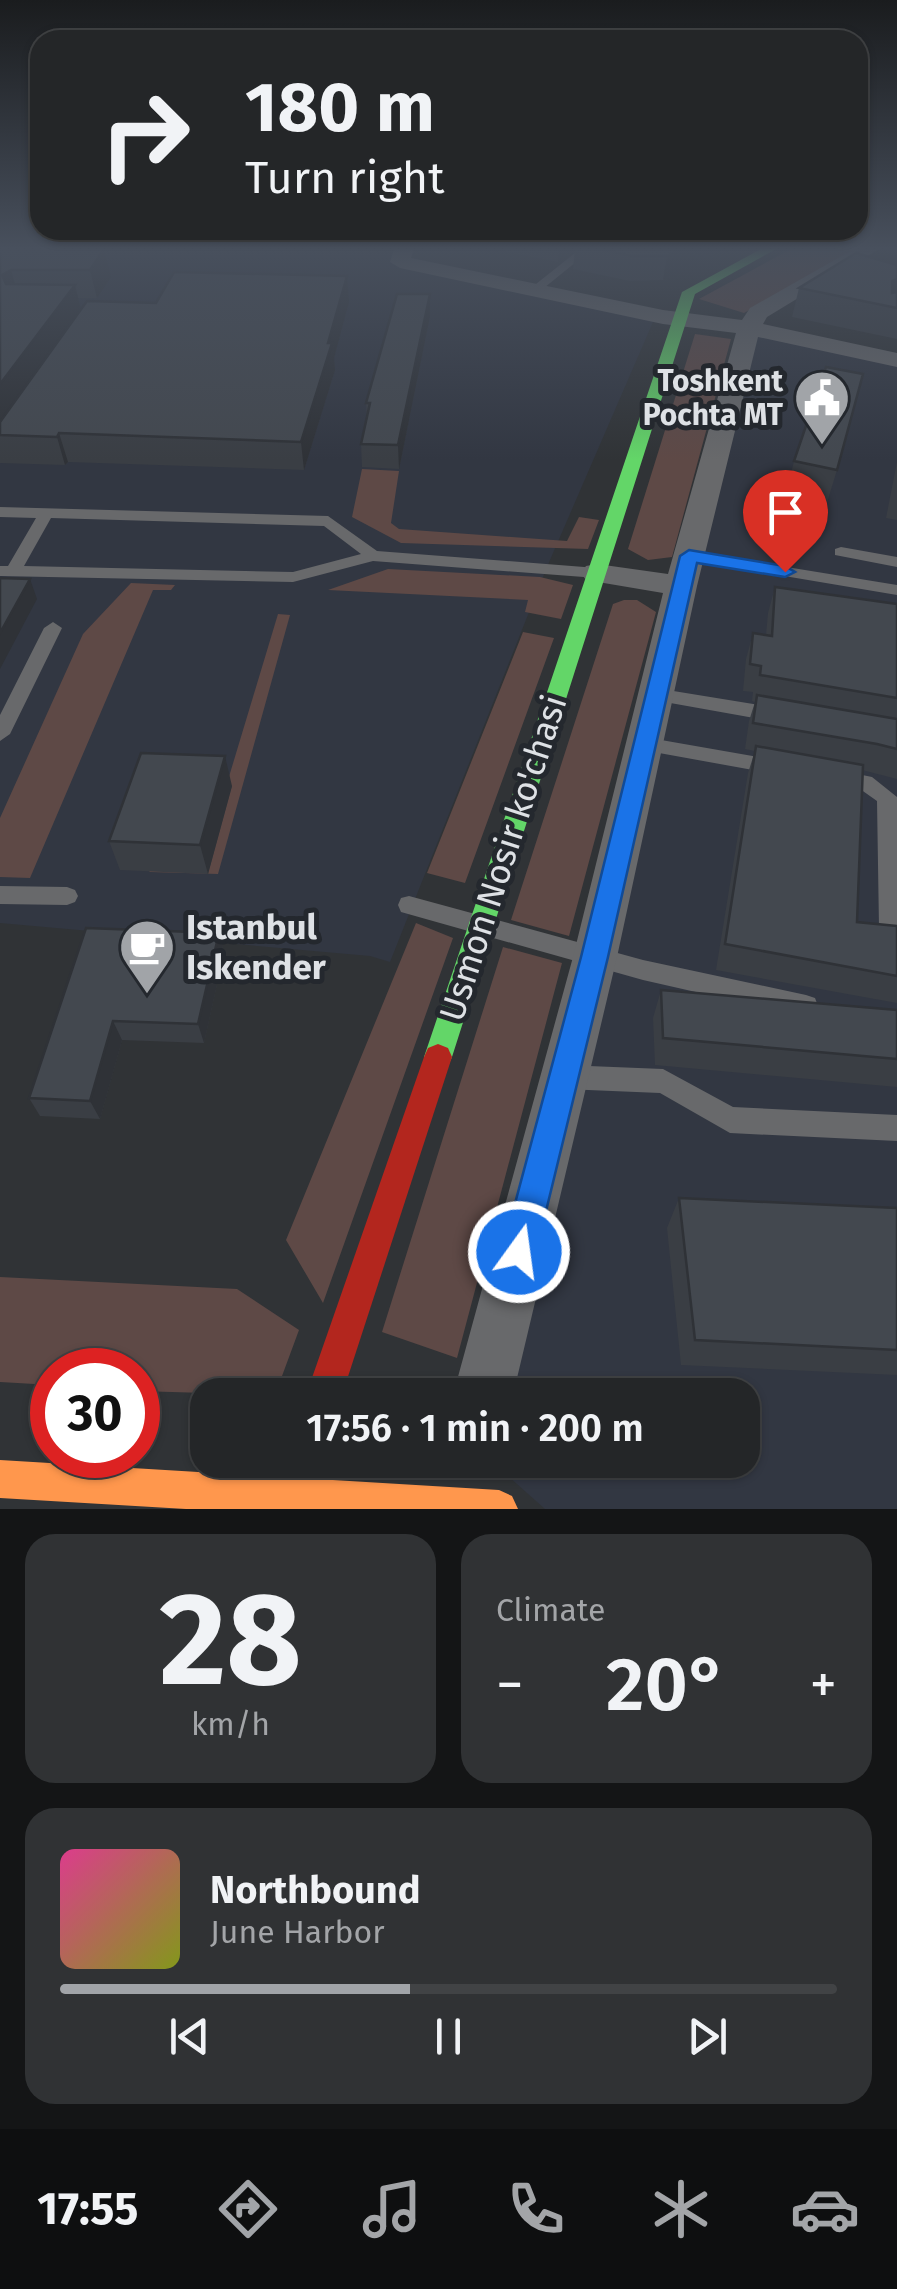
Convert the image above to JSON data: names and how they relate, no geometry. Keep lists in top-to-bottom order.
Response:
{
  "streets": {
    "street": ["Usmon Nosir ko'chasi"]
  },
  "places": {
    "public building": ["Toshkent Pochta MT"],
    "cafe": ["Istanbul Iskender"]
  },
  "page": {
    "turn": ["180 m", "Turn right"],
    "limit": "30",
    "trip": "17:56 · 1 min · 200 m",
    "tile": [
      ["28", "km/h"],
      "Climate"
    ],
    "heat": ["−", "20°", "+"],
    "song": ["Northbound", "June Harbor"],
    "tabs": "17:55"
  }
}
